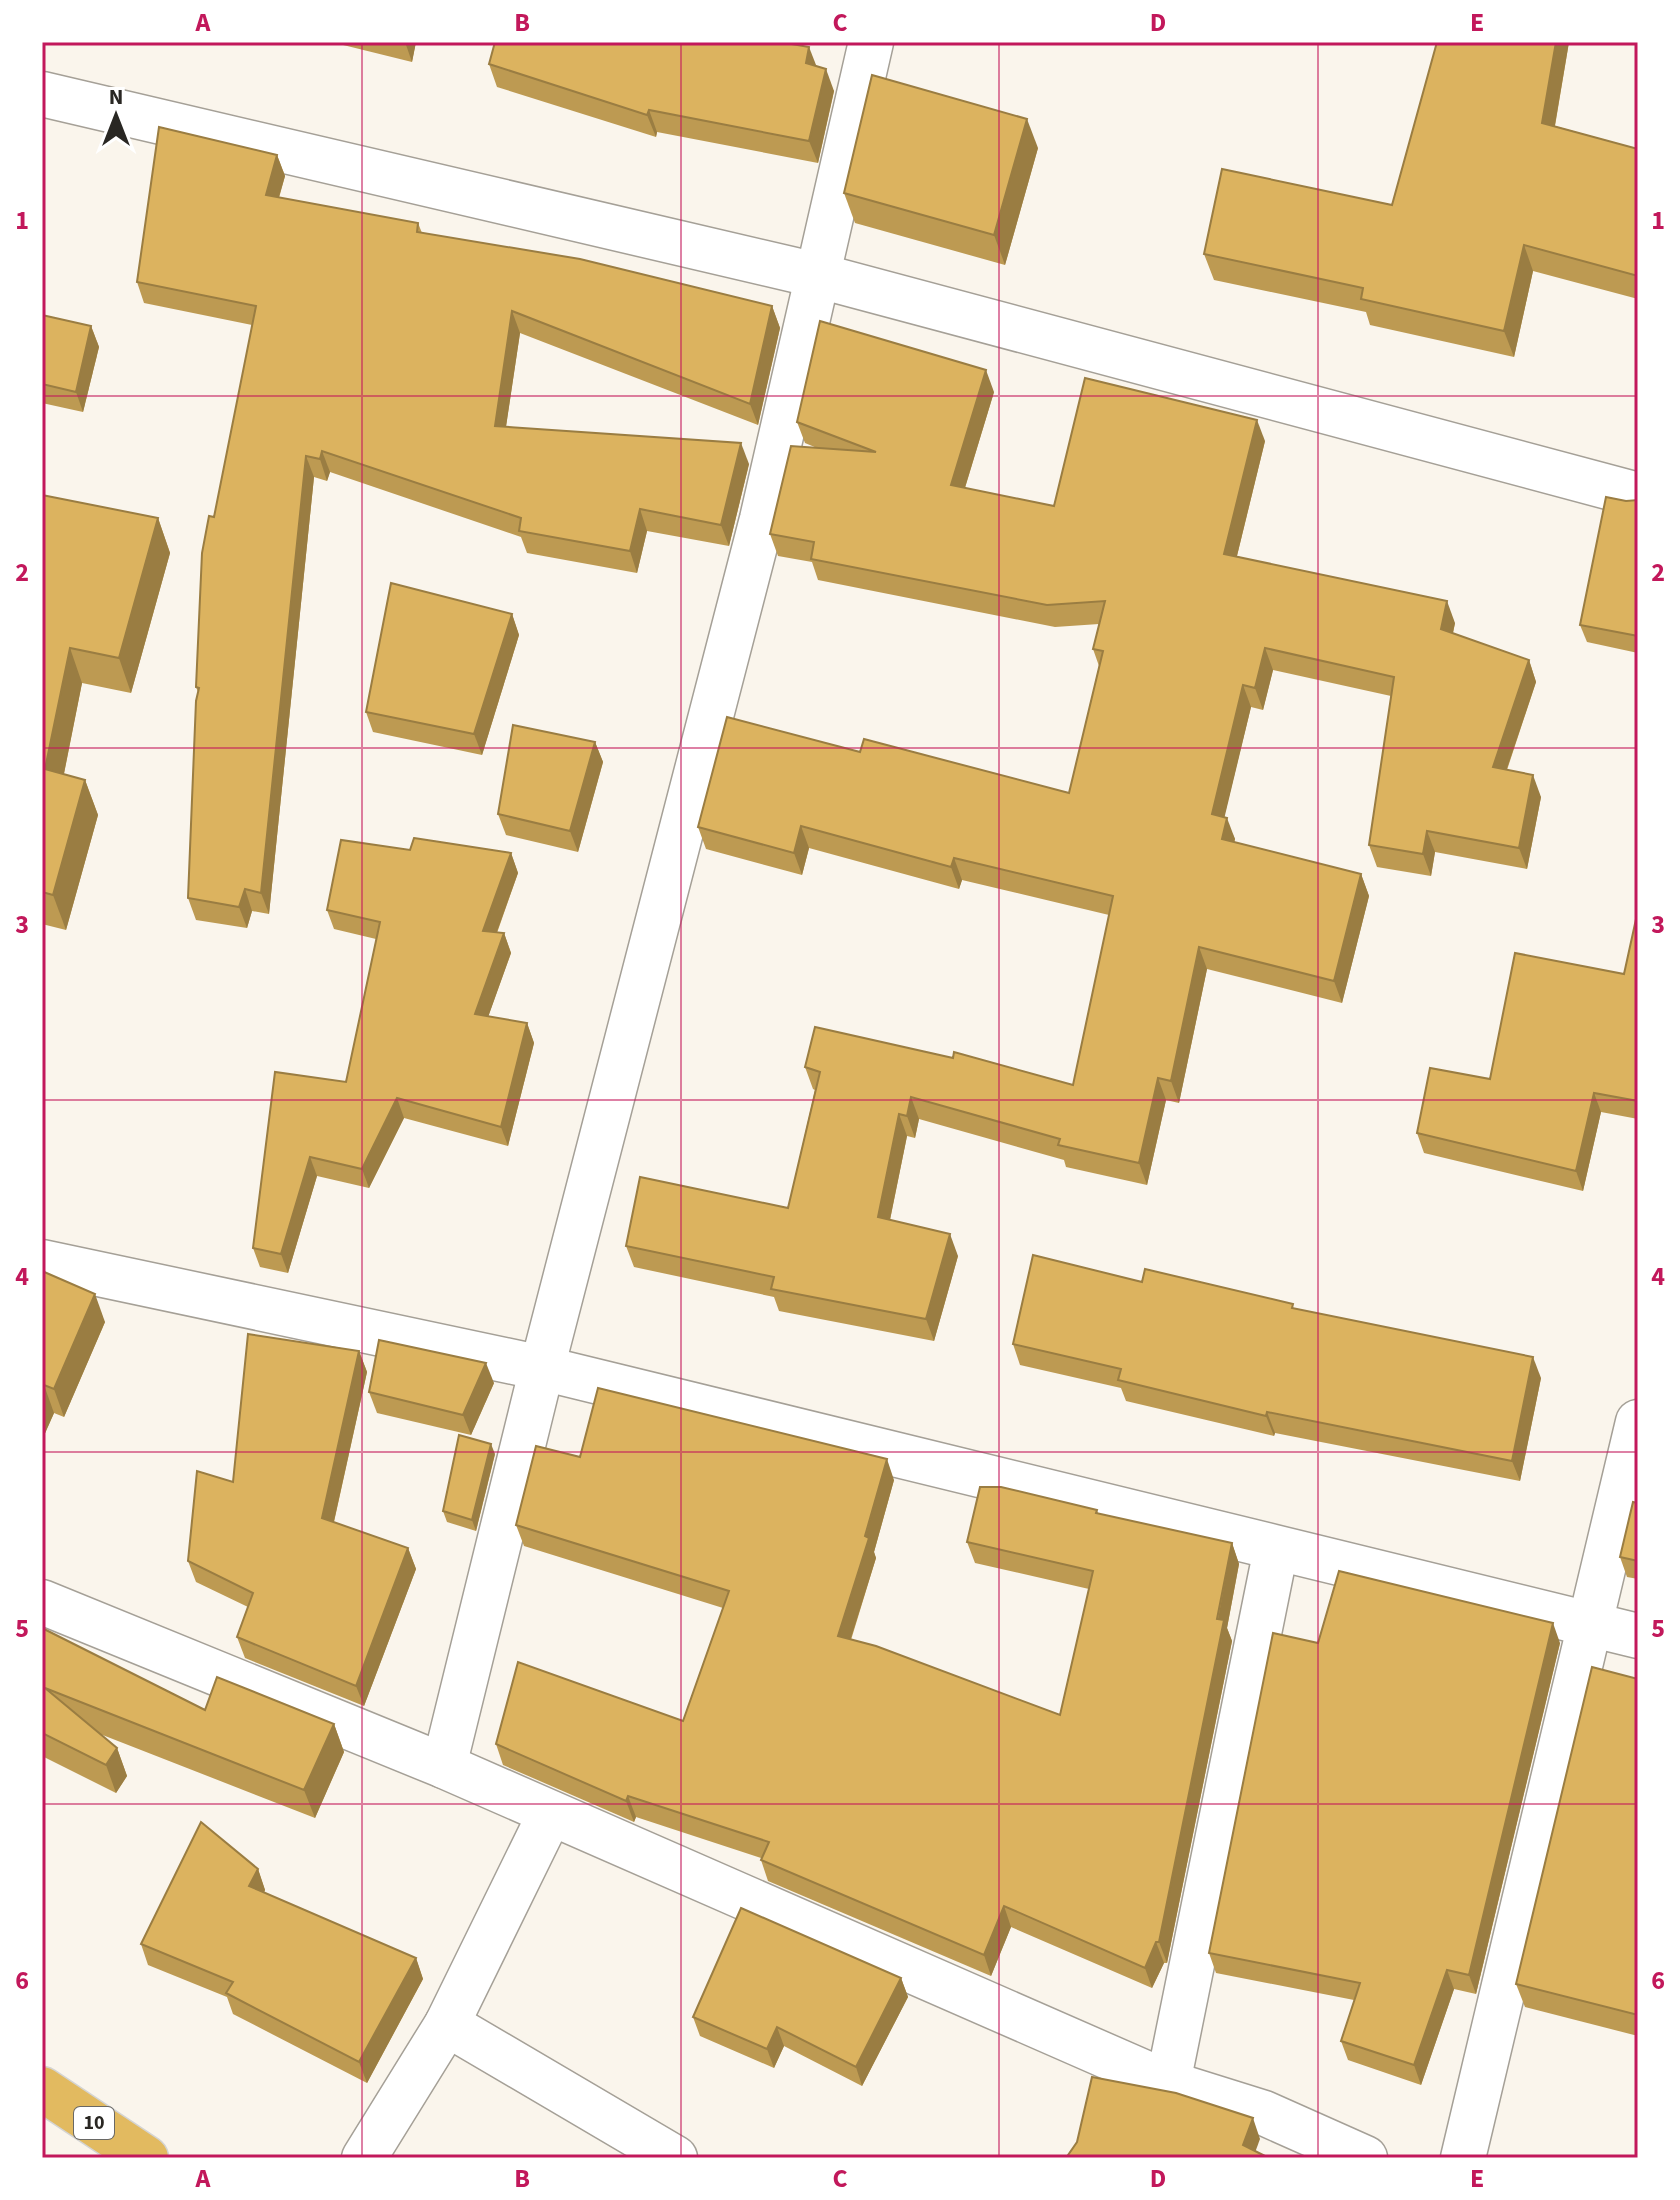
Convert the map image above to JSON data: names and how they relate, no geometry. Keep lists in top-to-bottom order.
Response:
{
  "streets": {
    "highway": ["10"]
  },
  "north": "top",
  "grid": {
    "columns": [
      "A",
      "B",
      "C",
      "D",
      "E"
    ],
    "rows": [
      "1",
      "2",
      "3",
      "4",
      "5",
      "6"
    ]
  }
}
